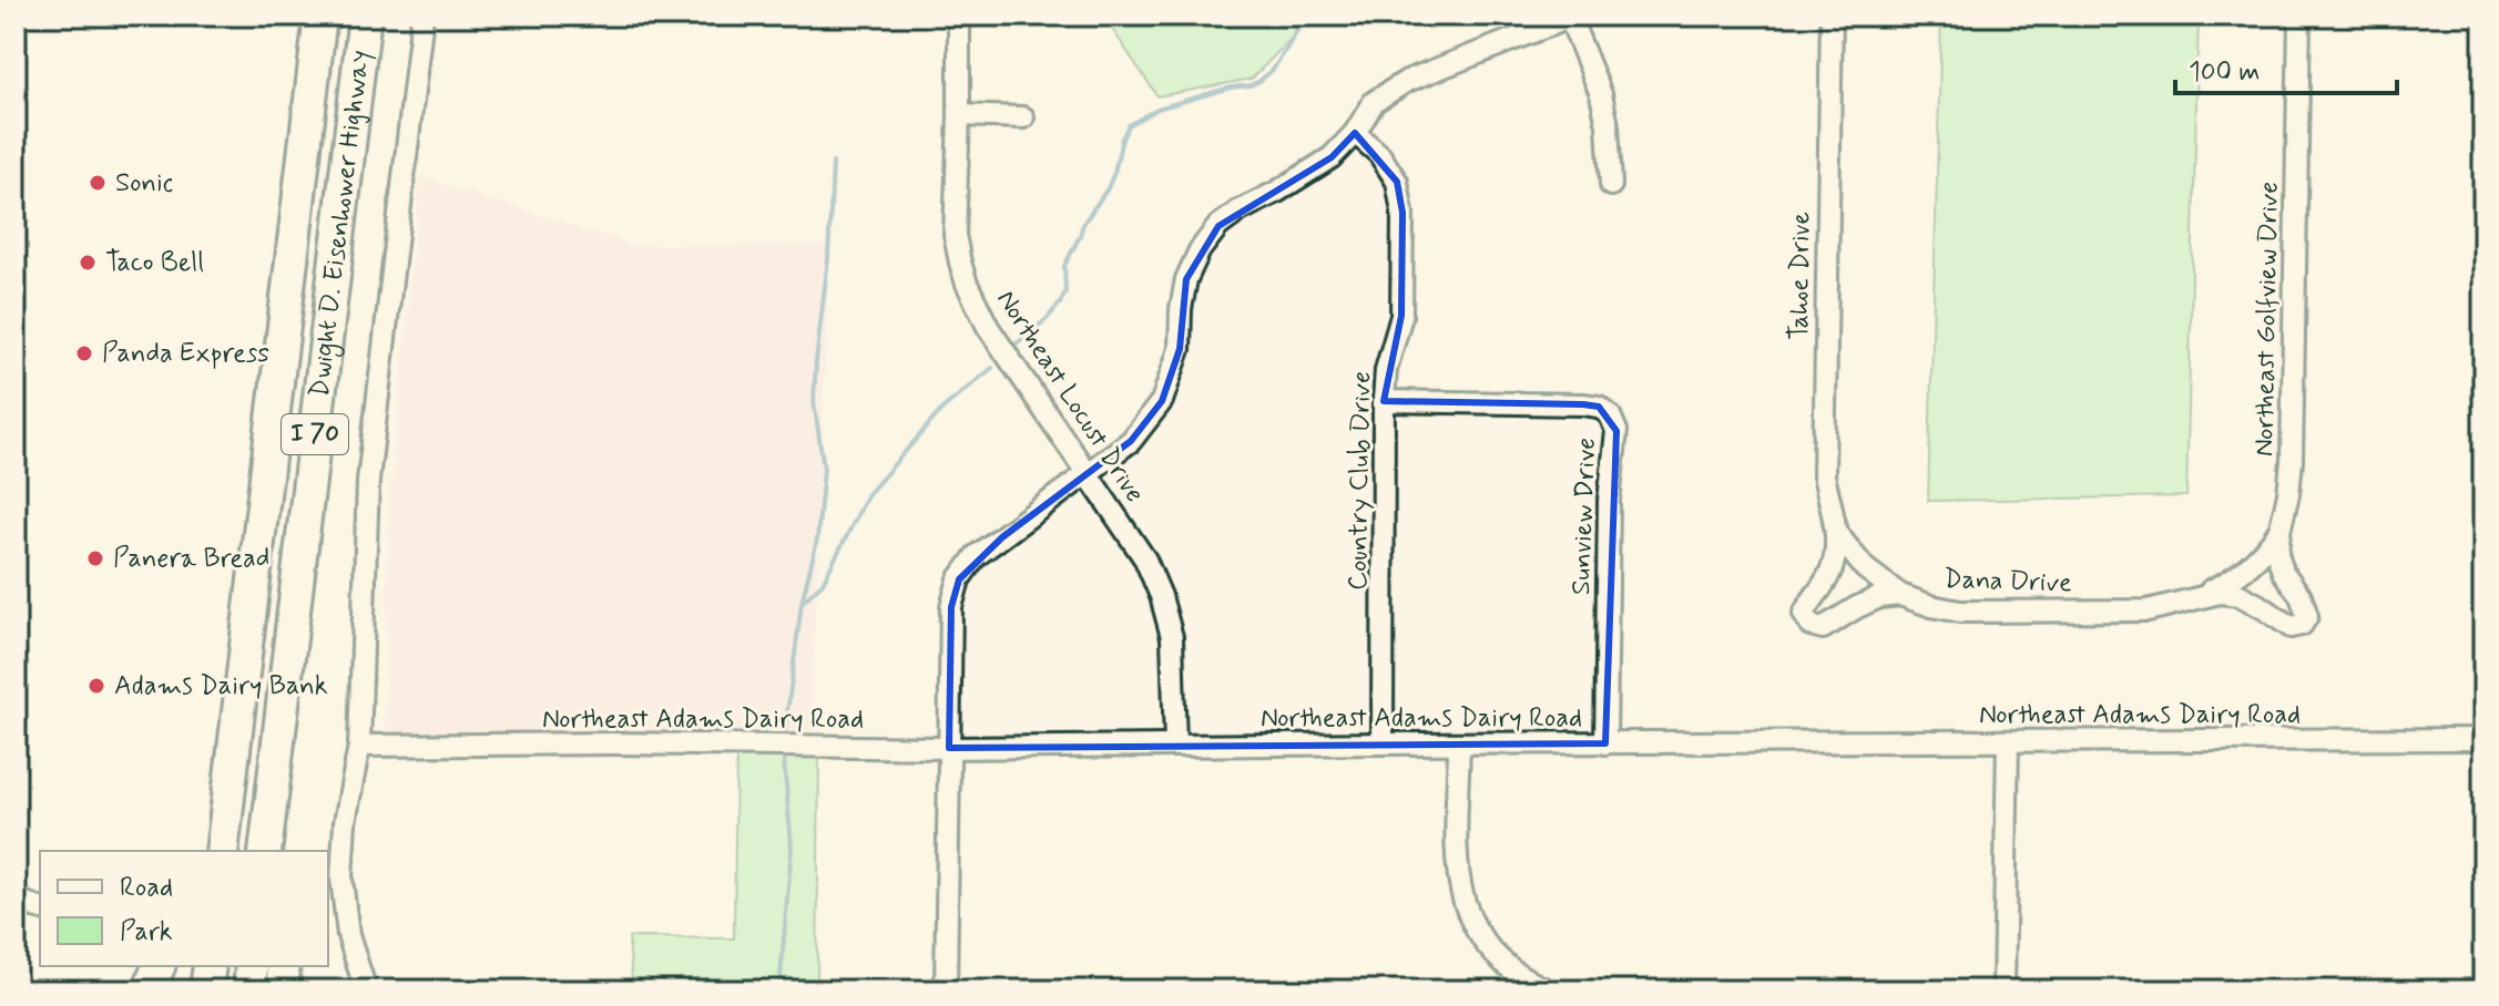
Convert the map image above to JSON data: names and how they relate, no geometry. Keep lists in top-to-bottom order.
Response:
{
  "streets": {
    "highway": ["Dwight D. Eisenhower Highway", "I 70"],
    "street": [
      "Tahoe Drive",
      "Northeast Golfview Drive",
      "Northeast Locust Drive",
      "Country Club Drive",
      "Sunview Drive",
      "Dana Drive",
      "Northeast Adams Dairy Road"
    ]
  },
  "crossings": [
    ["Tahoe Drive", "Dana Drive"],
    ["Northeast Golfview Drive", "Dana Drive"],
    ["Northeast Locust Drive", "Northeast Adams Dairy Road"],
    ["Country Club Drive", "Sunview Drive"],
    ["Country Club Drive", "Northeast Adams Dairy Road"],
    ["Sunview Drive", "Northeast Adams Dairy Road"]
  ],
  "places": [
    "Sonic",
    "Taco Bell",
    "Panda Express",
    "Panera Bread",
    "Adams Dairy Bank"
  ],
  "legend": ["Road", "Park"],
  "scale_bar": "100 m"
}
